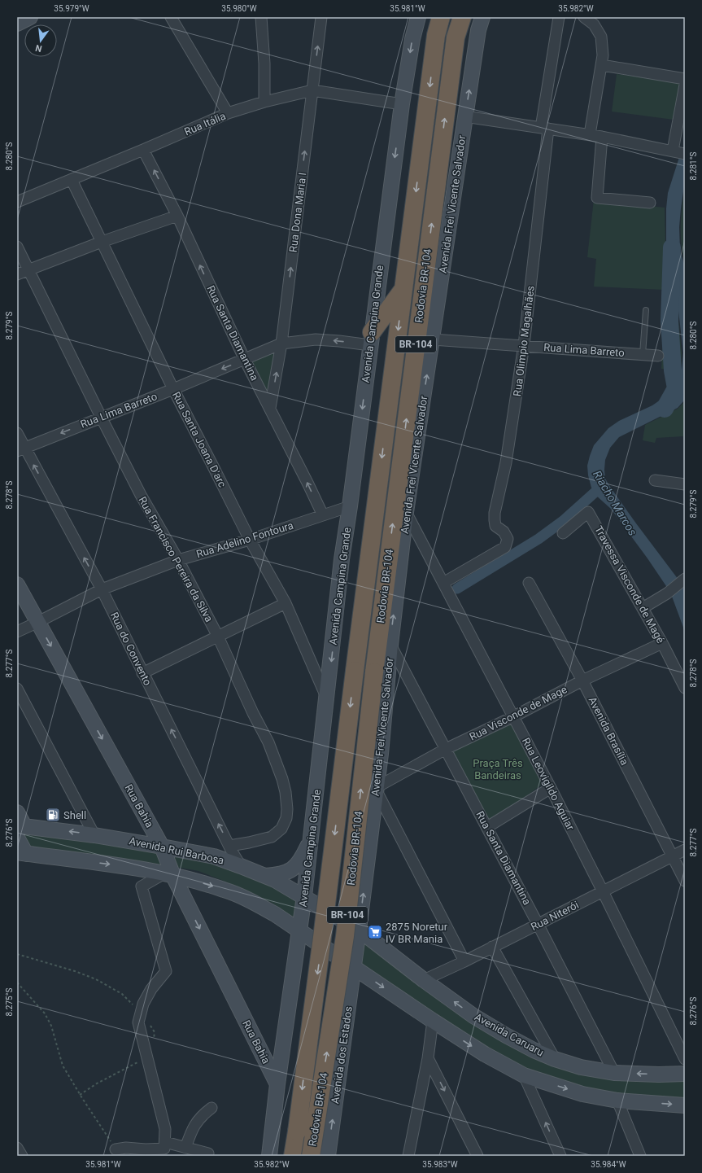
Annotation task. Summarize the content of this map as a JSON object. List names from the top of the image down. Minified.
{"streets":{"highway":["Rodovia BR-104","BR-104"],"main road":["Avenida Frei Vicente Salvador","Avenida Campina Grande","Rua Bahia","Avenida Rui Barbosa","Avenida Caruaru","Avenida dos Estados"],"street":["Rua Itália","Rua Dona Maria I","Rua Santa Diamantina","Rua Olimpio Magalhães","Rua Lima Barreto","Rua Santa Joana D'arc","Rua Adelino Fontoura","Rua Francisco Pereira da Silva","Travessa Visconde de Magé","Rua do Convento","Rua Visconde de Mage","Avenida Brasília","Rua Leovigildo Aguiar","Rua Niterói"]},"crossings":[["Rua Itália","Rua Dona Maria I"],["Rua Itália","Avenida Campina Grande"],["Rua Itália","Rua Santa Diamantina"],["Rua Itália","Rua Santa Joana D'arc"],["Avenida Frei Vicente Salvador","Rua Santa Diamantina"],["Avenida Frei Vicente Salvador","Rua Lima Barreto"],["Avenida Frei Vicente Salvador","Rua Visconde de Mage"],["Avenida Frei Vicente Salvador","Rua Leovigildo Aguiar"],["Avenida Frei Vicente Salvador","Avenida Rui Barbosa"],["Avenida Frei Vicente Salvador","Avenida Caruaru"],["Avenida Frei Vicente Salvador","Avenida dos Estados"],["Rua Dona Maria I","Rua Santa Diamantina"],["Rua Dona Maria I","Rua Lima Barreto"],["Avenida Campina Grande","Rua Lima Barreto"],["Avenida Campina Grande","Rua Santa Joana D'arc"],["Avenida Campina Grande","Rua Adelino Fontoura"],["Avenida Campina Grande","Rua Bahia"],["Avenida Campina Grande","Avenida Rui Barbosa"],["Rua Santa Diamantina","Rua Lima Barreto"],["Rua Santa Diamantina","Rua Adelino Fontoura"],["Rua Santa Diamantina","Rua Visconde de Mage"],["Rua Santa Diamantina","Rua Niterói"],["Rua Santa Diamantina","Avenida Caruaru"],["Rua Olimpio Magalhães","Rua Lima Barreto"],["Rua Olimpio Magalhães","Rua Leovigildo Aguiar"],["Rua Lima Barreto","Rua Santa Joana D'arc"],["Rua Lima Barreto","Rua Francisco Pereira da Silva"],["Rua Lima Barreto","Rua do Convento"],["Rua Santa Joana D'arc","Rua Adelino Fontoura"],["Rua Adelino Fontoura","Rua Francisco Pereira da Silva"],["Rua Adelino Fontoura","Rua do Convento"],["Rua Adelino Fontoura","Rua Bahia"],["Rua Francisco Pereira da Silva","Rua do Convento"],["Travessa Visconde de Magé","Rua Visconde de Mage"],["Rua do Convento","Avenida Rui Barbosa"],["Rua Visconde de Mage","Avenida Brasília"],["Rua Visconde de Mage","Rua Leovigildo Aguiar"],["Avenida Brasília","Rua Niterói"],["Rua Leovigildo Aguiar","Rua Niterói"],["Rua Bahia","Avenida Rui Barbosa"],["Avenida Rui Barbosa","Avenida Caruaru"],["Rua Niterói","Avenida Caruaru"]],"one_way":["Avenida Frei Vicente Salvador","Rua Dona Maria I","Avenida Campina Grande","Rua Santa Diamantina","Rua Lima Barreto","Rua do Convento","Rua Bahia","Avenida dos Estados"],"water":["Riacho Marcos"],"parks":["Praça Três Bandeiras"],"places":{"fuel station":["Shell"],"supermarket":["2875 Noretur IV BR Mania"]},"north":"bottom","coordinates":["35.979°W","35.980°W","35.981°W","35.982°W","8.280°S","8.281°S","8.279°S","8.278°S","8.277°S","8.276°S","8.275°S","35.983°W","35.984°W"]}
